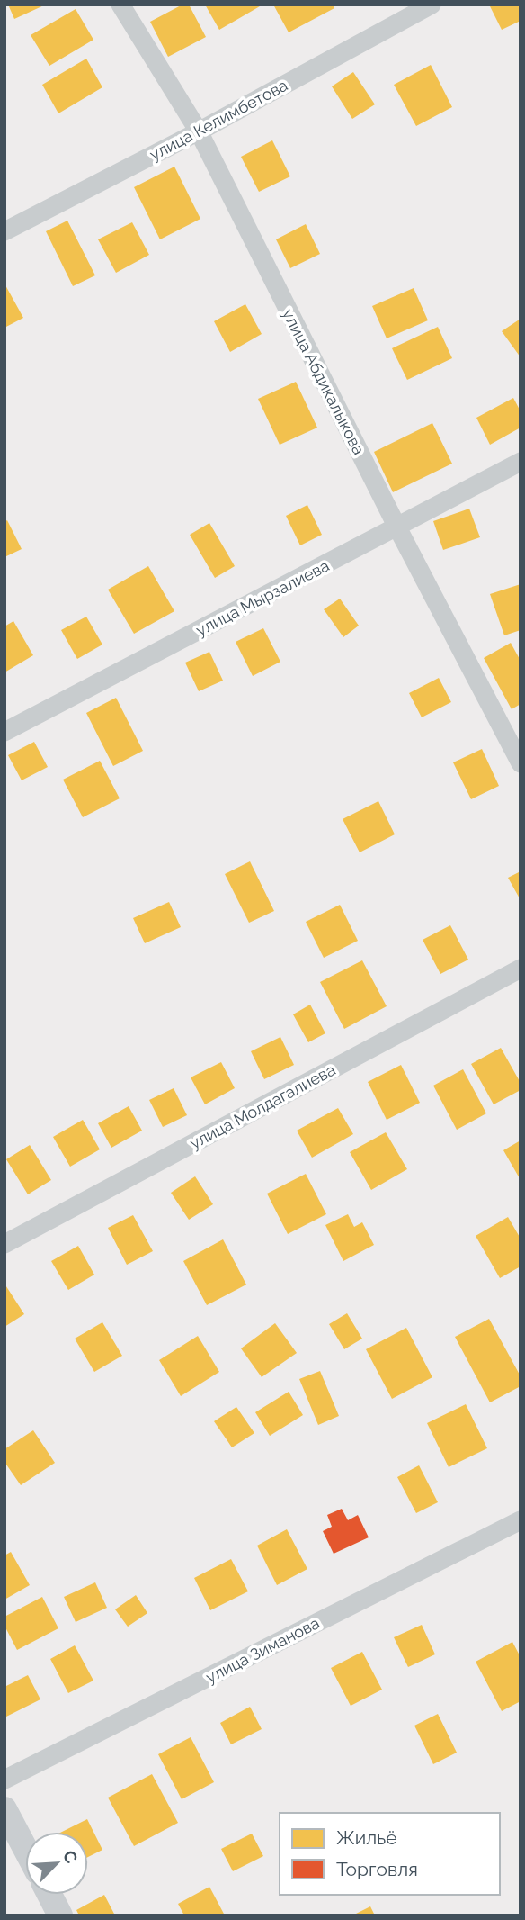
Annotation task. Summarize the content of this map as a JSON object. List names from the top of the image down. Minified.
{"streets":{"street":["улица Келимбетова","улица Абдикалыкова","улица Мырзалиева","улица Молдагалиева","улица Зиманова"]},"crossings":[["улица Келимбетова","улица Абдикалыкова"],["улица Абдикалыкова","улица Мырзалиева"]],"legend":["Жильё","Торговля"],"north":"top right"}
